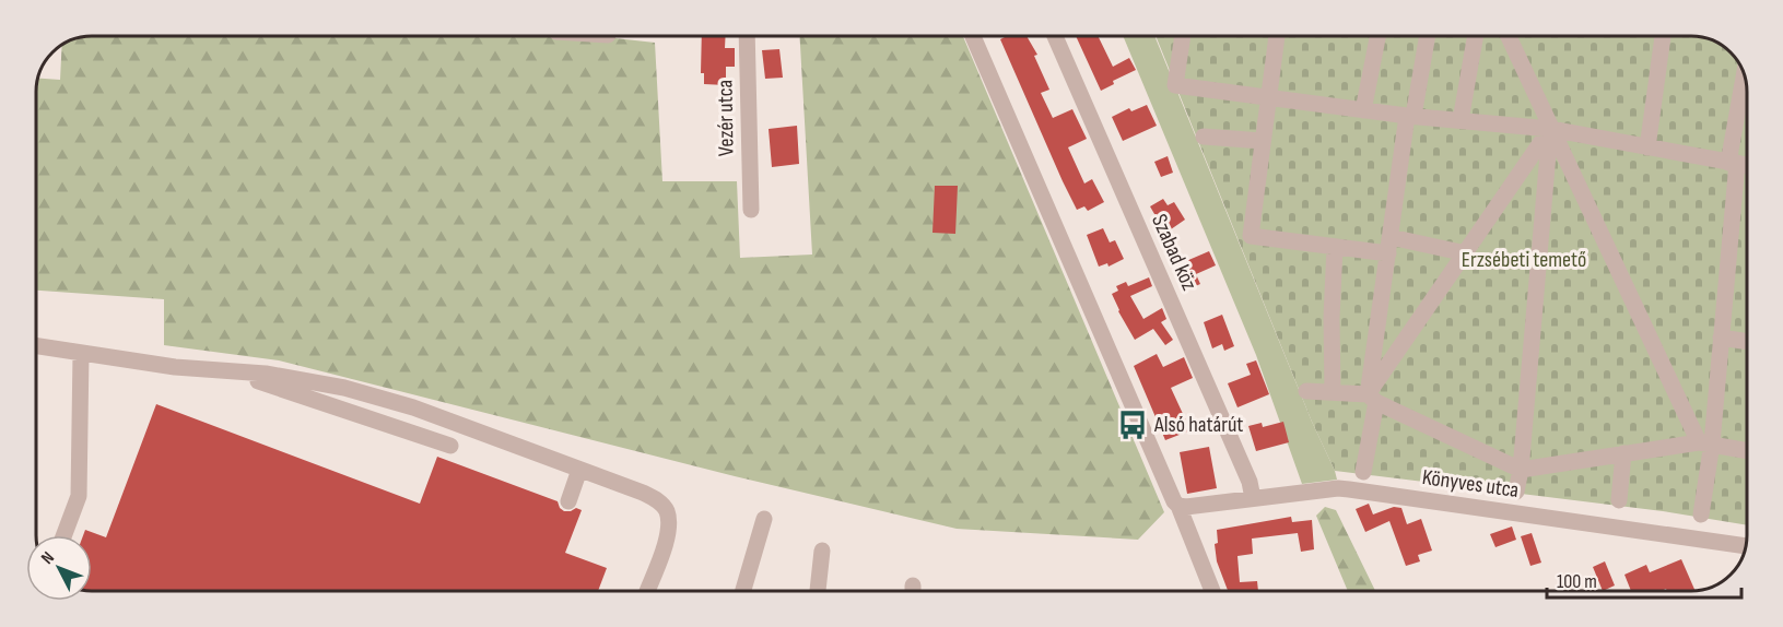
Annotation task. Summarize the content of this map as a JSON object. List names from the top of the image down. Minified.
{"streets":{"street":["Vezér utca","Szabad köz","Könyves utca"]},"crossings":[["Szabad köz","Könyves utca"]],"parks":["Erzsébeti temető"],"places":{"bus stop":["Alsó határút"]},"scale_bar":"100 m","north":"top left"}
